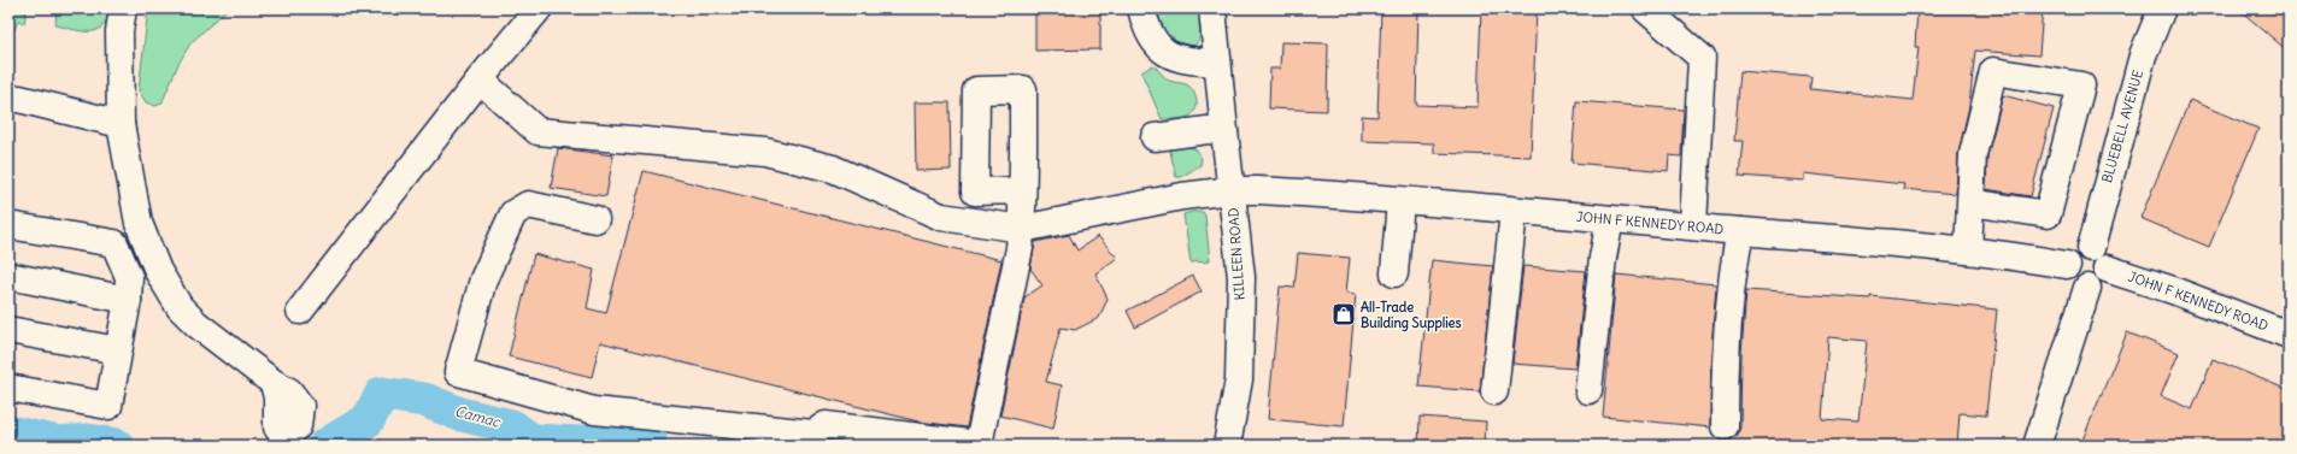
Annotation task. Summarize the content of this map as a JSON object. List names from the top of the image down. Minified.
{"streets":{"street":["BLUEBELL AVENUE","JOHN F KENNEDY ROAD","KILLEEN ROAD"]},"crossings":[["BLUEBELL AVENUE","JOHN F KENNEDY ROAD"],["JOHN F KENNEDY ROAD","KILLEEN ROAD"]],"water":["Camac"],"places":{"shop":["All-Trade Building Supplies"]}}
